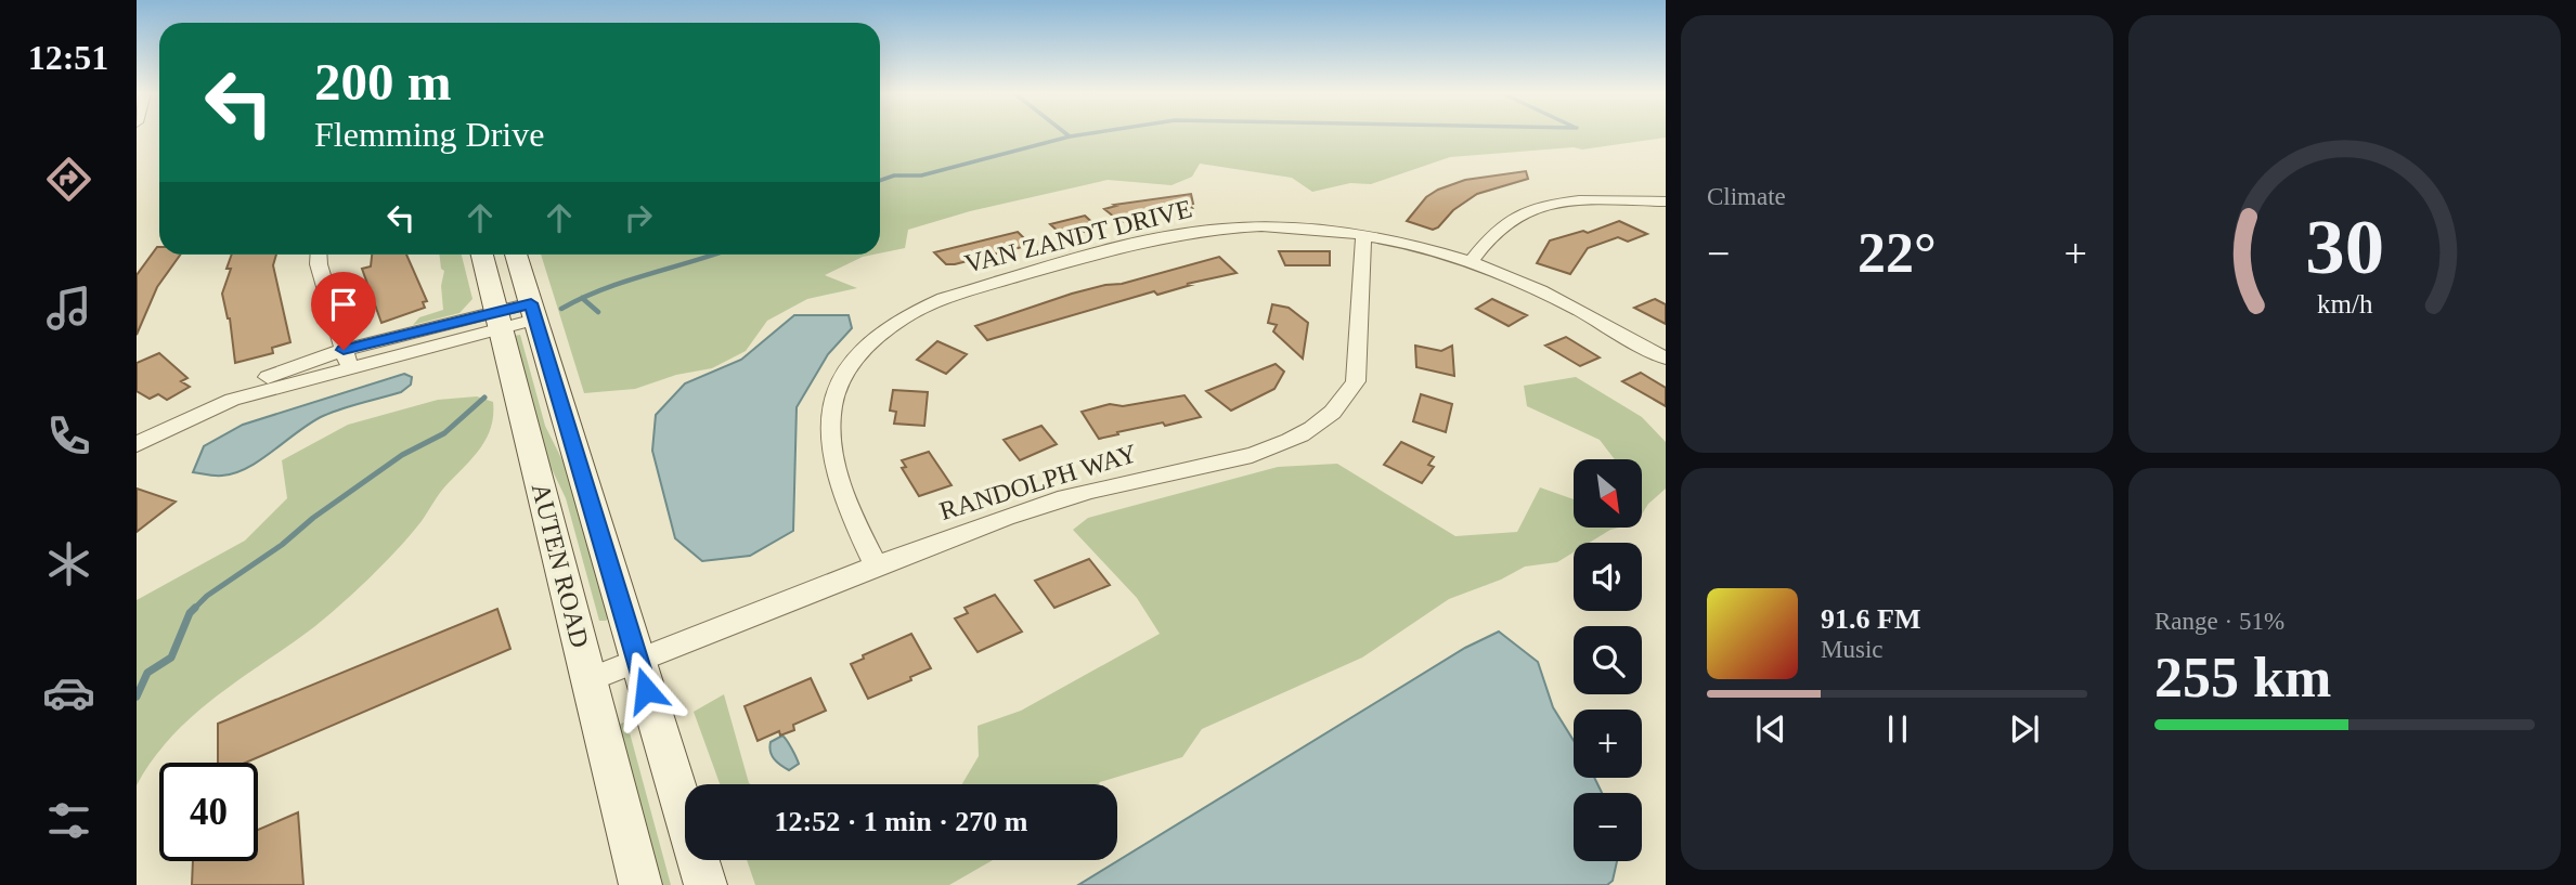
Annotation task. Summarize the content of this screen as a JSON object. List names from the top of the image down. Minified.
{"streets":{"street":["VAN ZANDT DRIVE","RANDOLPH WAY","AUTEN ROAD"]},"crossings":[["VAN ZANDT DRIVE","RANDOLPH WAY"],["RANDOLPH WAY","AUTEN ROAD"]],"north":"bottom right","page":{"tabs":"12:51","tile":["Climate",["Range · 51%","255 km"]],"turn":["200 m","Flemming Drive"],"heat":["−","22°","+"],"map_buttons":["+","−"],"song":["91.6 FM","Music"],"limit":"40","trip":"12:52 · 1 min · 270 m","gauge":["30","km/h"]}}
